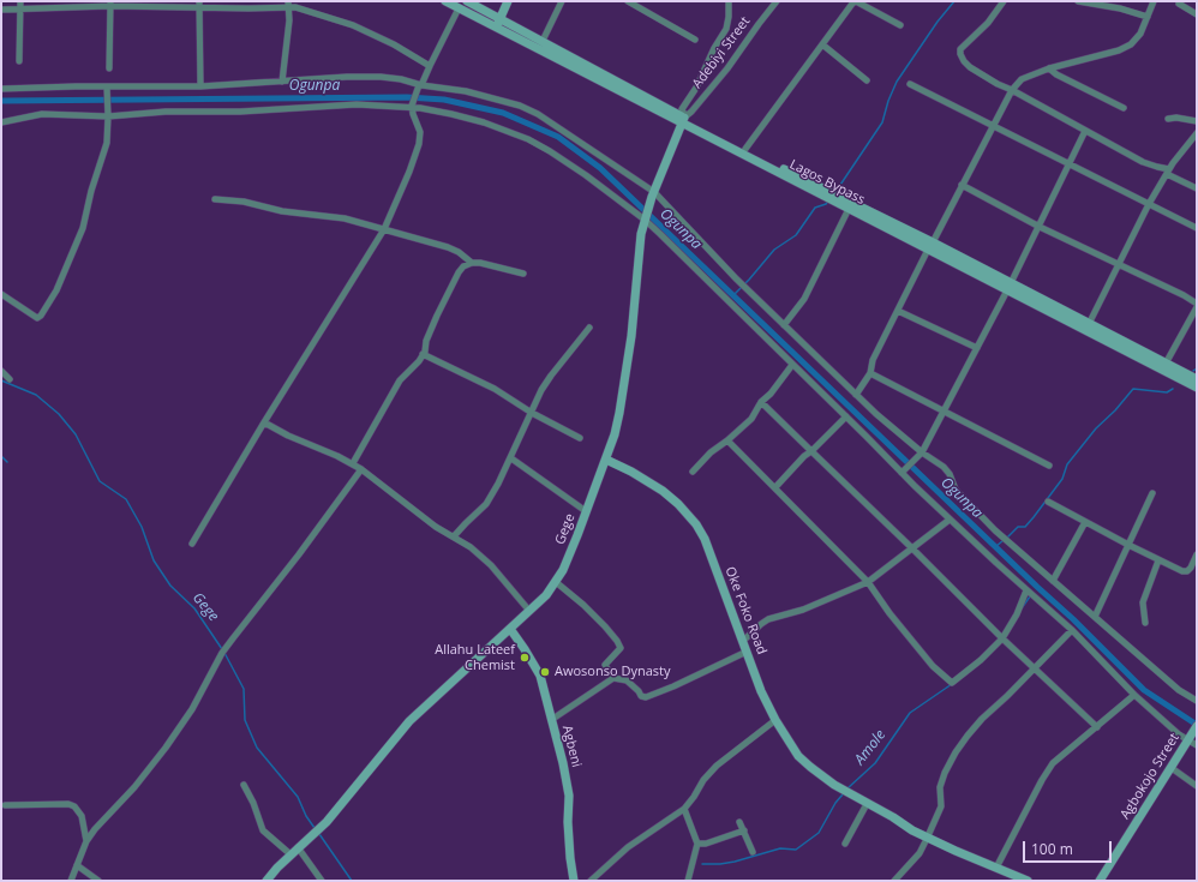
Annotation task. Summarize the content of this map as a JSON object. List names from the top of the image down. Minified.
{"streets":{"street":["Adebiyi Street","Lagos Bypass","Gege","Oke Foko Road","Agbeni","Agbokojo Street"]},"crossings":[["Adebiyi Street","Lagos Bypass"],["Adebiyi Street","Gege"],["Lagos Bypass","Gege"],["Gege","Oke Foko Road"],["Gege","Agbeni"]],"water":["Ogunpa","Gege","Amole"],"places":["Allahu Lateef Chemist","Awosonso Dynasty"],"scale_bar":"100 m"}
